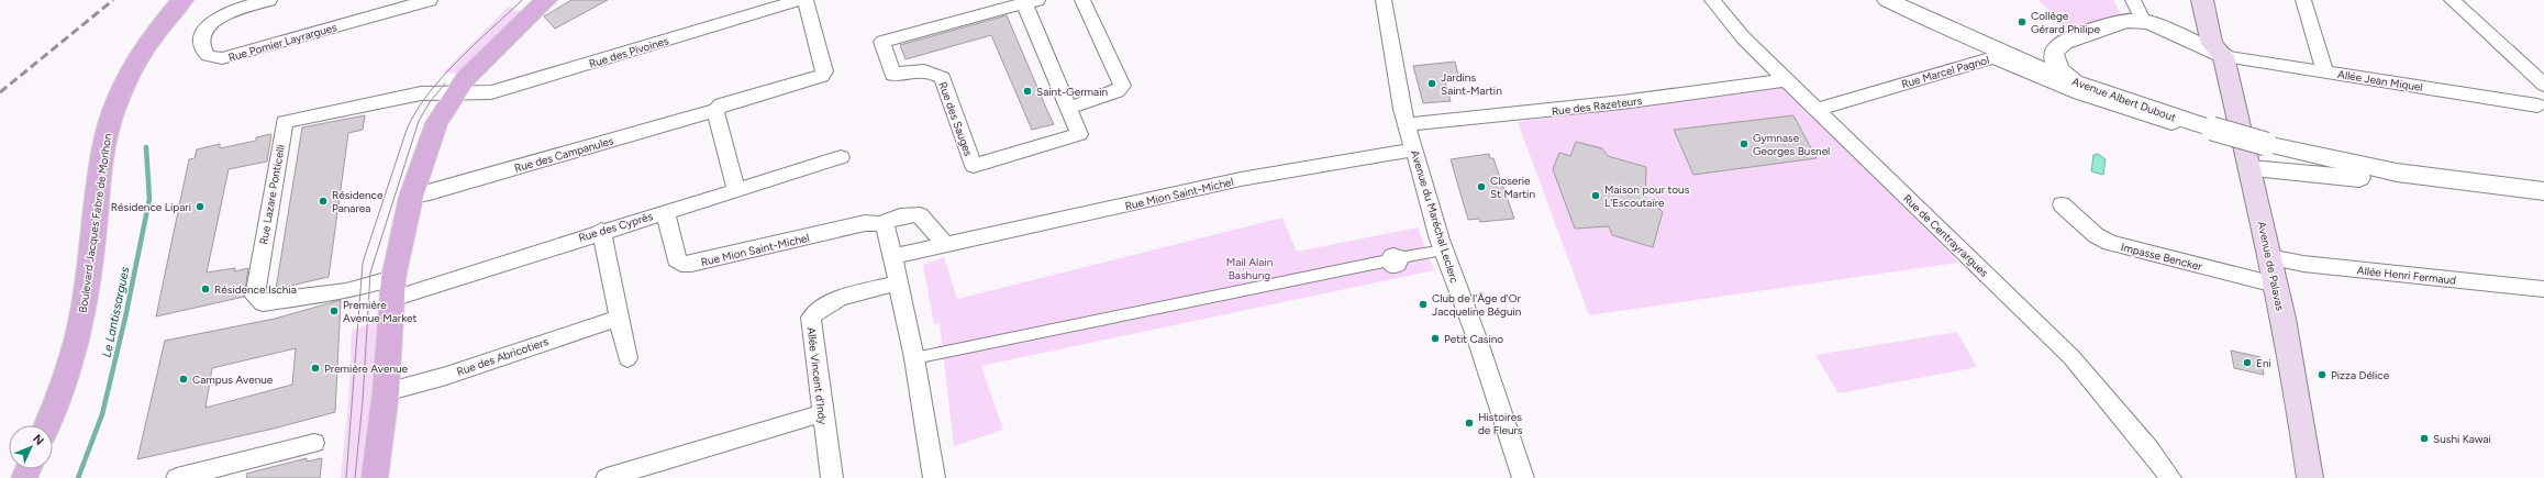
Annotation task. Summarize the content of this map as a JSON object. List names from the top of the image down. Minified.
{"streets":{"main road":["Boulevard Jacques Fabre de Morlhon","Avenue de Palavas"],"street":["Rue Pomier Layrargues","Rue des Pivoines","Rue Marcel Pagnol","Allée Jean Miquel","Avenue Albert Dubout","Rue des Razeteurs","Rue des Sauges","Rue des Campanules","Rue Mion Saint-Michel","Rue Lazare Ponticelli","Avenue du Maréchal Leclerc","Rue des Cyprès","Rue de Centrayrargues","Impasse Bencker","Allée Henri Fermaud","Rue des Abricotiers","Allée Vincent d'Indy"]},"crossings":[["Rue des Pivoines","Rue Lazare Ponticelli"],["Rue Marcel Pagnol","Avenue Albert Dubout"],["Rue Marcel Pagnol","Rue de Centrayrargues"],["Rue Marcel Pagnol","Avenue de Palavas"],["Allée Jean Miquel","Avenue de Palavas"],["Avenue Albert Dubout","Avenue de Palavas"],["Rue des Razeteurs","Avenue du Maréchal Leclerc"],["Rue des Razeteurs","Rue de Centrayrargues"],["Rue Mion Saint-Michel","Avenue du Maréchal Leclerc"],["Rue Mion Saint-Michel","Rue des Cyprès"],["Rue Lazare Ponticelli","Rue des Cyprès"],["Impasse Bencker","Avenue de Palavas"],["Avenue de Palavas","Allée Henri Fermaud"]],"water":["Le Lantissargues"],"parks":["Mail Alain Bashung"],"places":["Collège Gérard Philipe","Jardins Saint-Martin","Saint-Germain","Gymnase Georges Busnel","Closerie St Martin","Maison pour tous L'Escoutaïre","Résidence Panarea","Résidence Lipari","Résidence Ischia","Club de l'Âge d'Or Jacqueline Béguin","Première Avenue Market","Petit Casino","Eni","Première Avenue","Pizza Délice","Campus Avenue","Histoires de Fleurs","Sushi Kawai"],"north":"top right"}
